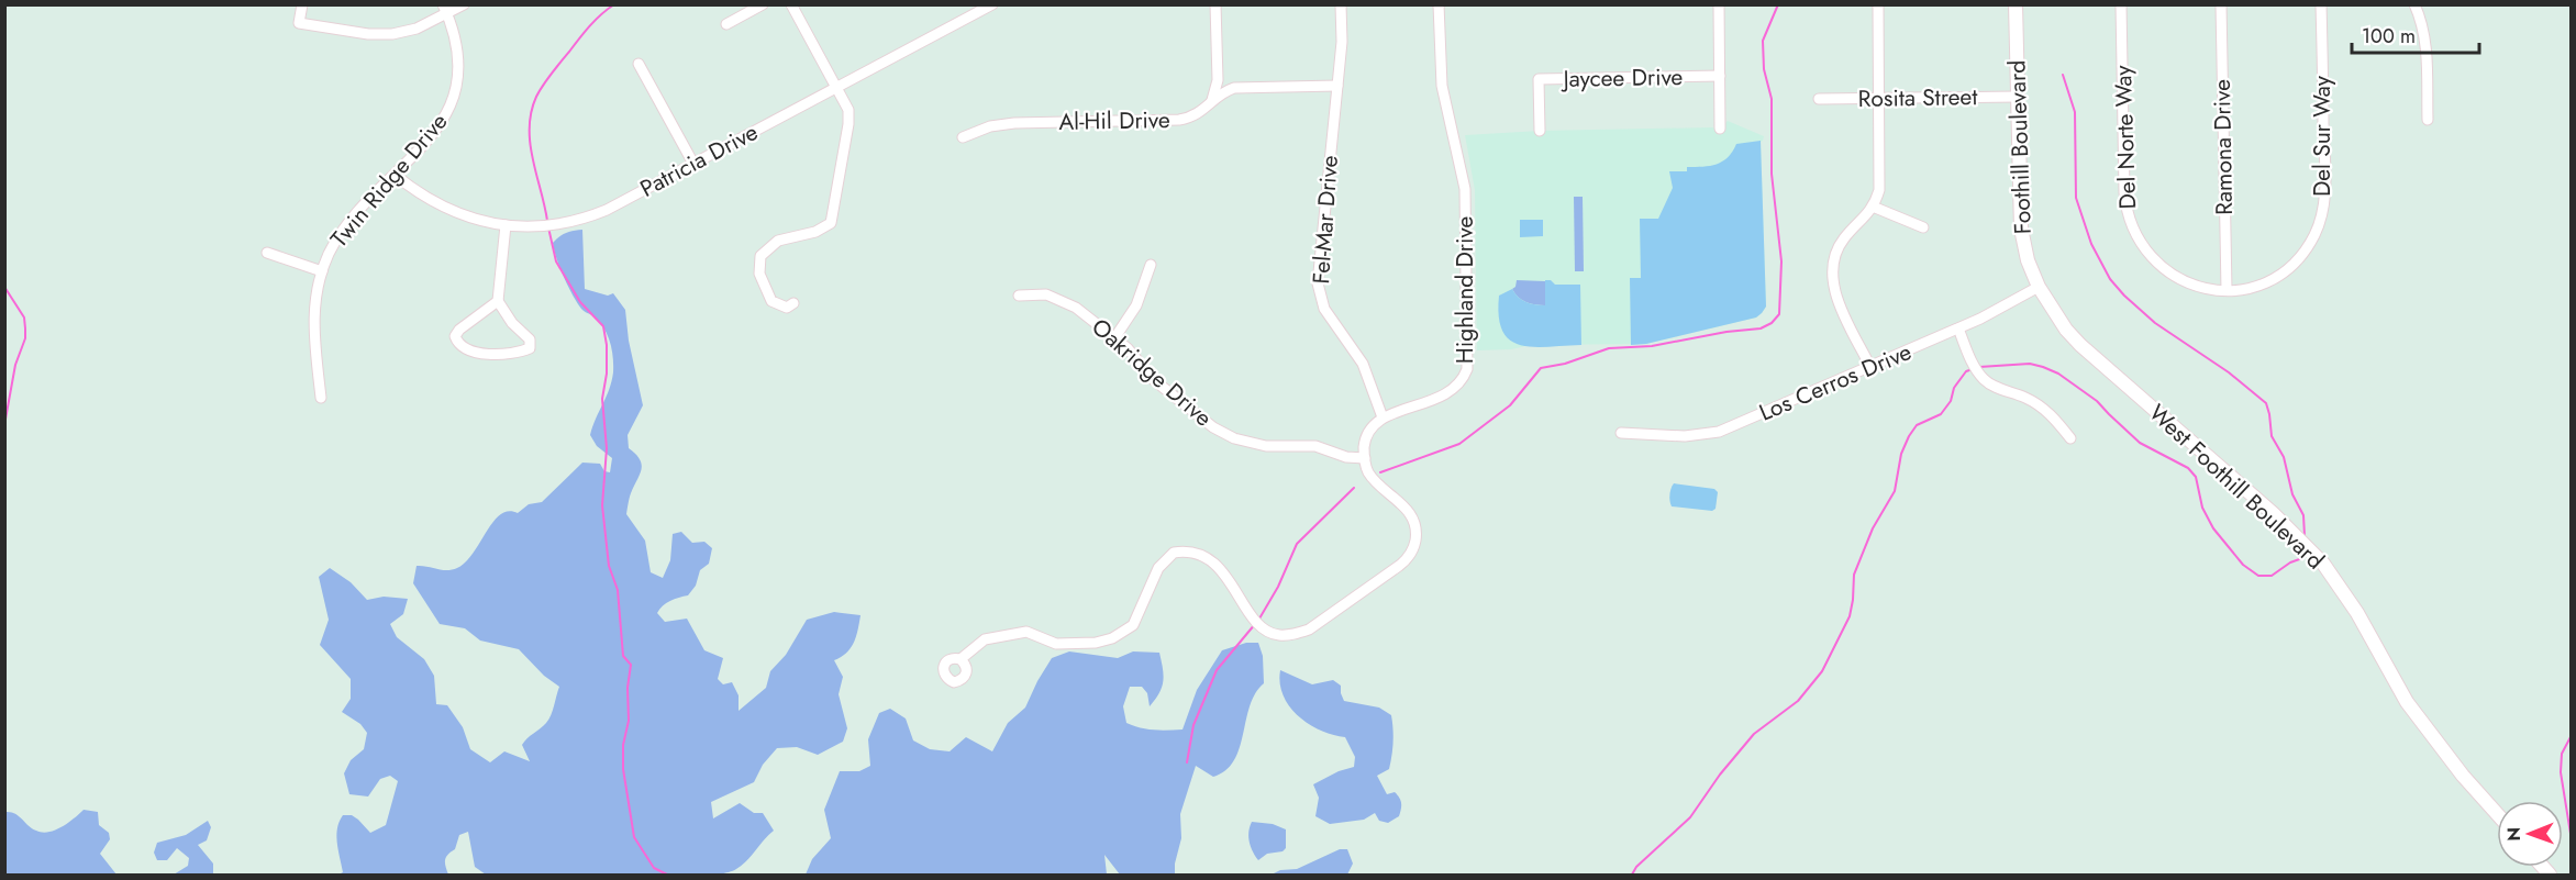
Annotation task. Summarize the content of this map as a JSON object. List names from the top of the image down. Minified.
{"streets":{"street":["Jaycee Drive","Rosita Street","Al-Hil Drive","Del Sur Way","Del Norte Way","Foothill Boulevard","Ramona Drive","Patricia Drive","Twin Ridge Drive","Fel-Mar Drive","Highland Drive","Oakridge Drive","Los Cerros Drive","West Foothill Boulevard"]},"crossings":[["Rosita Street","Foothill Boulevard"],["Al-Hil Drive","Fel-Mar Drive"],["Del Sur Way","Del Norte Way"],["Del Sur Way","Ramona Drive"],["Del Norte Way","Ramona Drive"],["Foothill Boulevard","Los Cerros Drive"],["Foothill Boulevard","West Foothill Boulevard"],["Patricia Drive","Twin Ridge Drive"],["Fel-Mar Drive","Highland Drive"],["Los Cerros Drive","West Foothill Boulevard"]],"scale_bar":"100 m","north":"left"}
